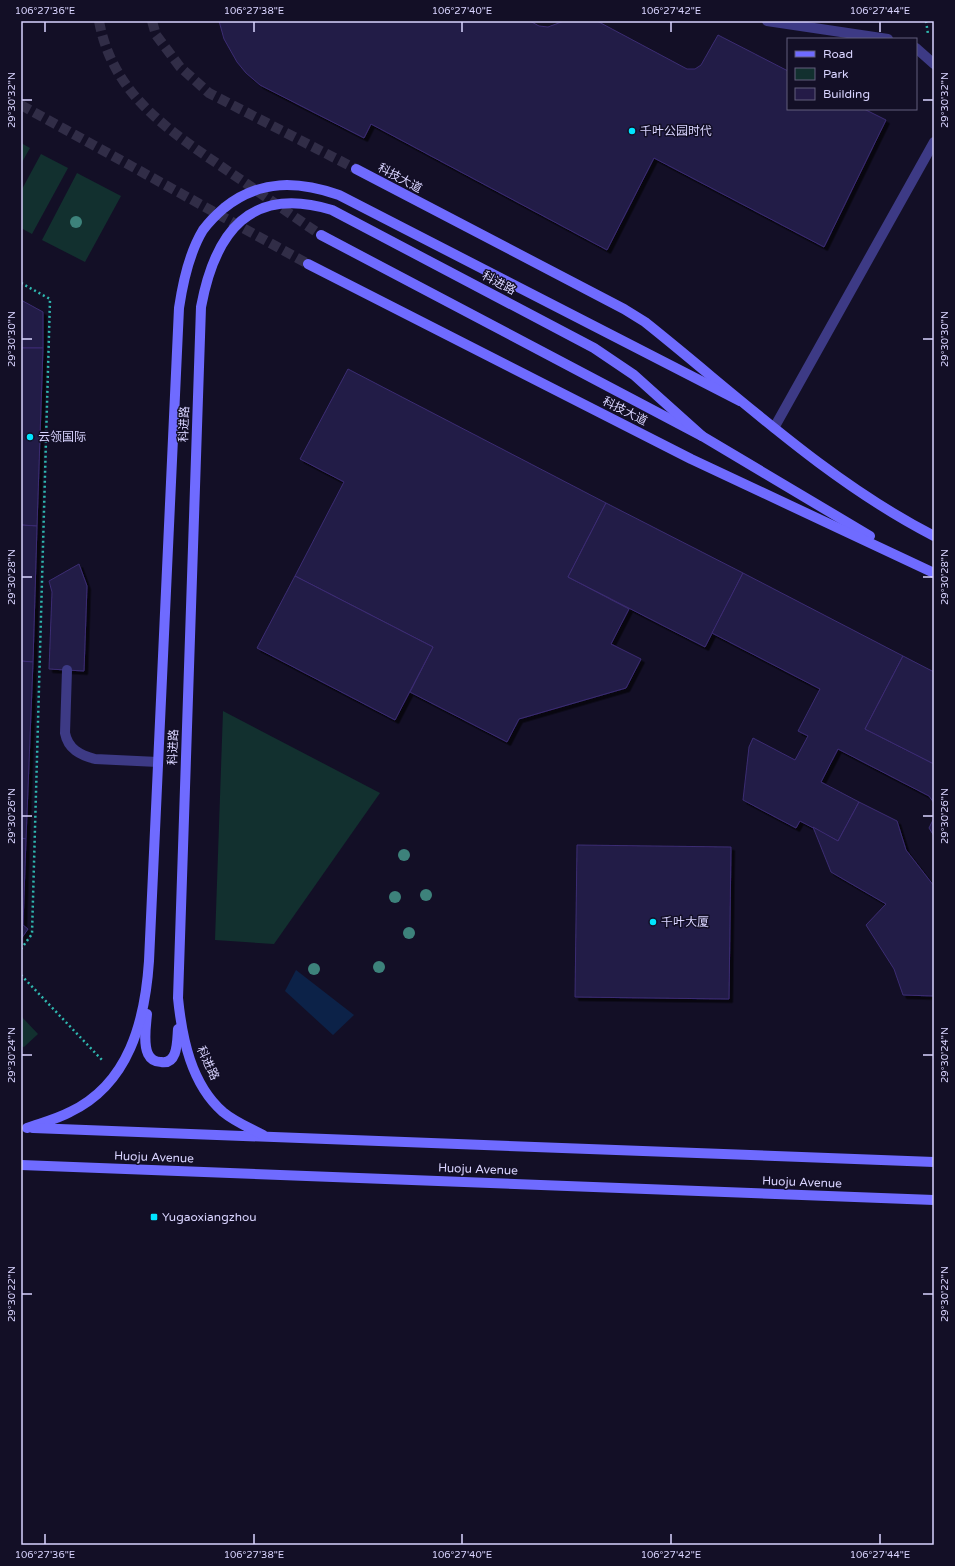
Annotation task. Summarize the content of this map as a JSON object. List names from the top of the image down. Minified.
{"streets":{"main road":["科技大道","科进路","Huoju Avenue"]},"crossings":[["科进路","Huoju Avenue"]],"places":{"other":["千叶公园时代","云领国际","千叶大厦"],"transit":["Yugaoxiangzhou"]},"legend":["Road","Park","Building"],"coordinates":["106°27'36\"E","106°27'38\"E","106°27'40\"E","106°27'42\"E","106°27'44\"E","29°30'32\"N","29°30'30\"N","29°30'28\"N","29°30'26\"N","29°30'24\"N","29°30'22\"N"]}
